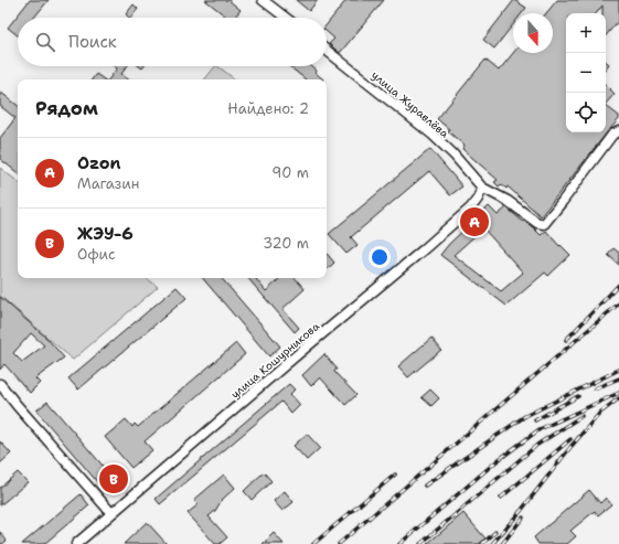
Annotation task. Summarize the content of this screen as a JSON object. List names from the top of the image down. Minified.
{"streets":{"street":["улица Журавлёва","улица Кошурникова"]},"crossings":[["улица Журавлёва","улица Кошурникова"]],"north":"bottom","page":{"map_buttons":["+","−"],"search":"Поиск","heading":["Рядом","Найдено: 2"],"list":[{"mark":"A","name":"Ozon","note":"Магазин","value":"90 m"},{"mark":"B","name":"ЖЭУ-6","note":"Офис","value":"320 m"}],"pins":["A","B"]}}
